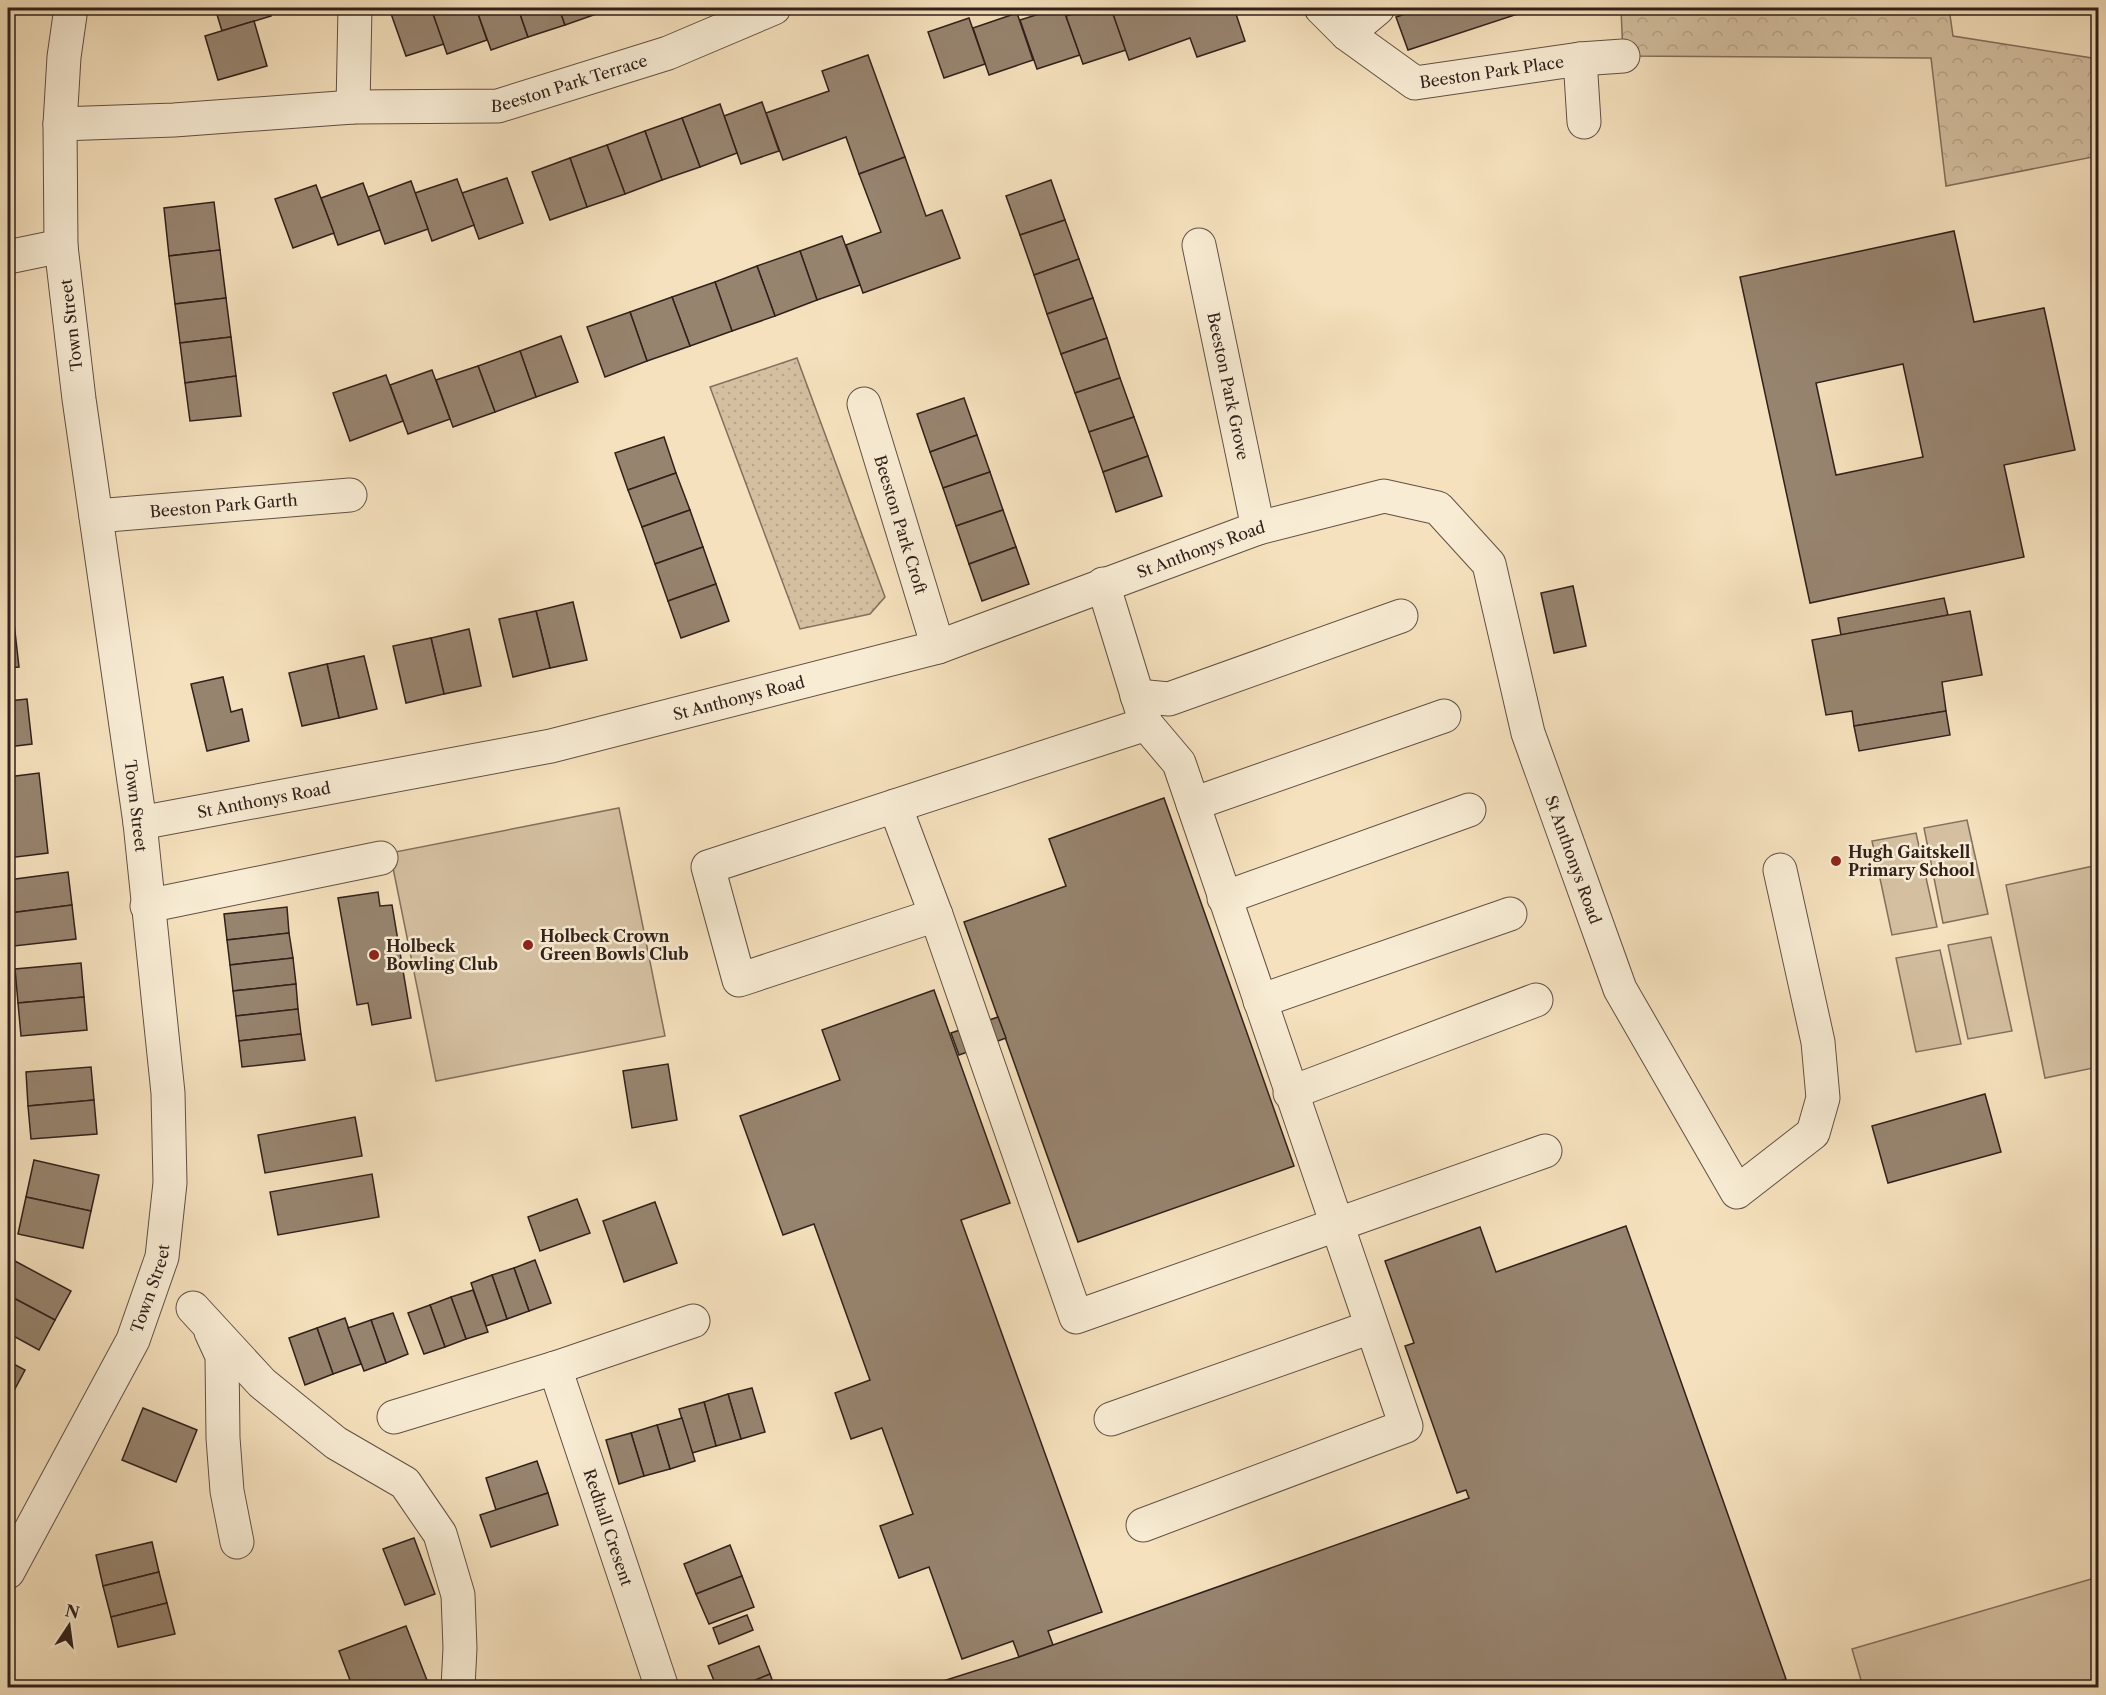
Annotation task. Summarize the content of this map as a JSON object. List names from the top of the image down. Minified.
{"streets":{"street":["Beeston Park Place","Beeston Park Terrace","Town Street","Beeston Park Grove","Beeston Park Garth","Beeston Park Croft","St Anthonys Road","Redhall Cresent"]},"crossings":[["Beeston Park Terrace","Town Street"],["Town Street","Beeston Park Garth"],["Town Street","St Anthonys Road"],["Beeston Park Grove","St Anthonys Road"],["Beeston Park Croft","St Anthonys Road"]],"places":["Hugh Gaitskell Primary School","Holbeck Crown Green Bowls Club","Holbeck Bowling Club"],"north":"top"}
